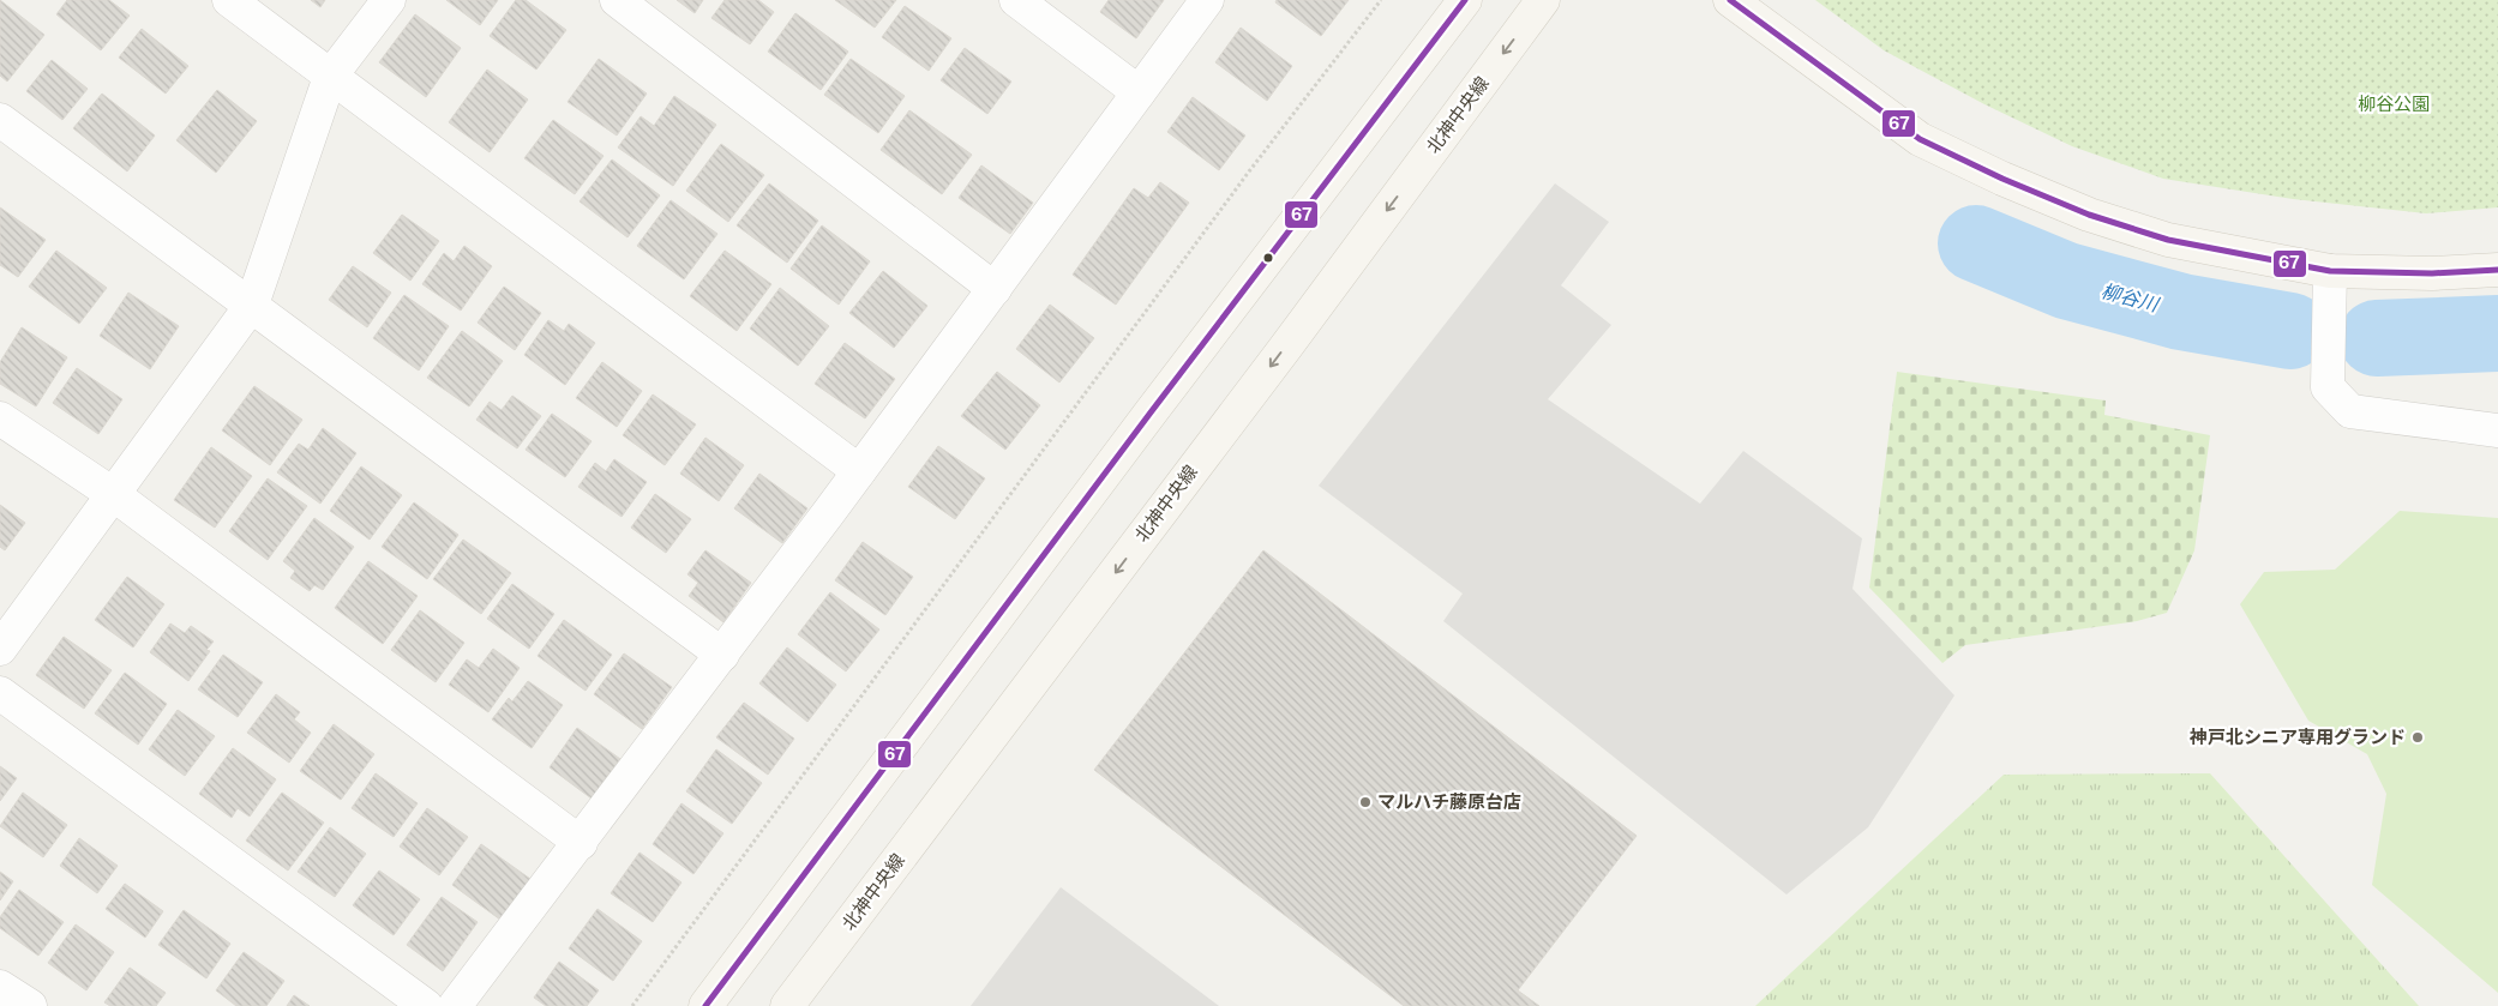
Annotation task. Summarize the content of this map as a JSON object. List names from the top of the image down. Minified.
{"streets":{"street":["北神中央線"]},"water":["柳谷川"],"parks":["柳谷公園"],"places":["神戸北シニア専用グランド","マルハチ藤原台店"],"lines":["transit line 67"]}
